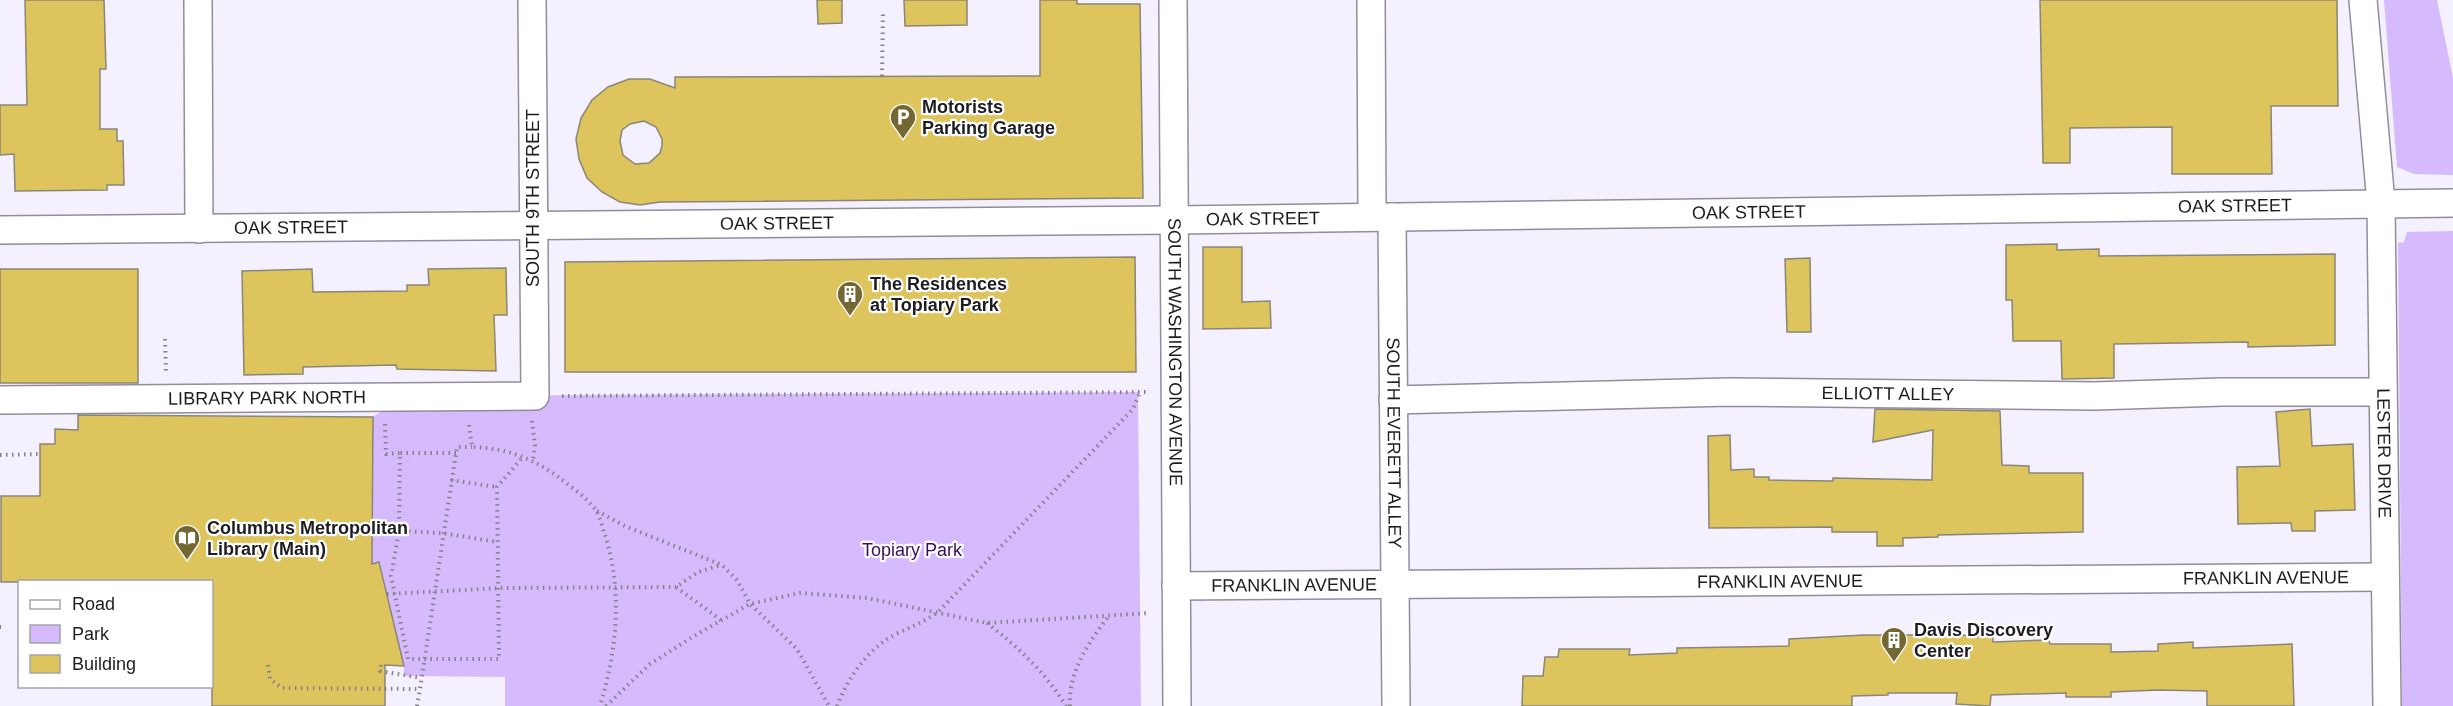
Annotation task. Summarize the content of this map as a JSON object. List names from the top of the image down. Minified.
{"streets":{"street":["SOUTH 9TH STREET","OAK STREET","SOUTH WASHINGTON AVENUE","ELLIOTT ALLEY","LIBRARY PARK NORTH","SOUTH EVERETT ALLEY","LESTER DRIVE","FRANKLIN AVENUE"]},"crossings":[["SOUTH 9TH STREET","OAK STREET"],["SOUTH 9TH STREET","LIBRARY PARK NORTH"],["OAK STREET","SOUTH WASHINGTON AVENUE"],["OAK STREET","SOUTH EVERETT ALLEY"],["OAK STREET","LESTER DRIVE"],["SOUTH WASHINGTON AVENUE","FRANKLIN AVENUE"],["ELLIOTT ALLEY","SOUTH EVERETT ALLEY"],["ELLIOTT ALLEY","LESTER DRIVE"],["SOUTH EVERETT ALLEY","FRANKLIN AVENUE"],["LESTER DRIVE","FRANKLIN AVENUE"]],"parks":["Topiary Park"],"places":{"parking":["Motorists Parking Garage"],"building":["The Residences at Topiary Park","Davis Discovery Center"],"library":["Columbus Metropolitan Library (Main)"]},"legend":["Road","Park","Building"]}
